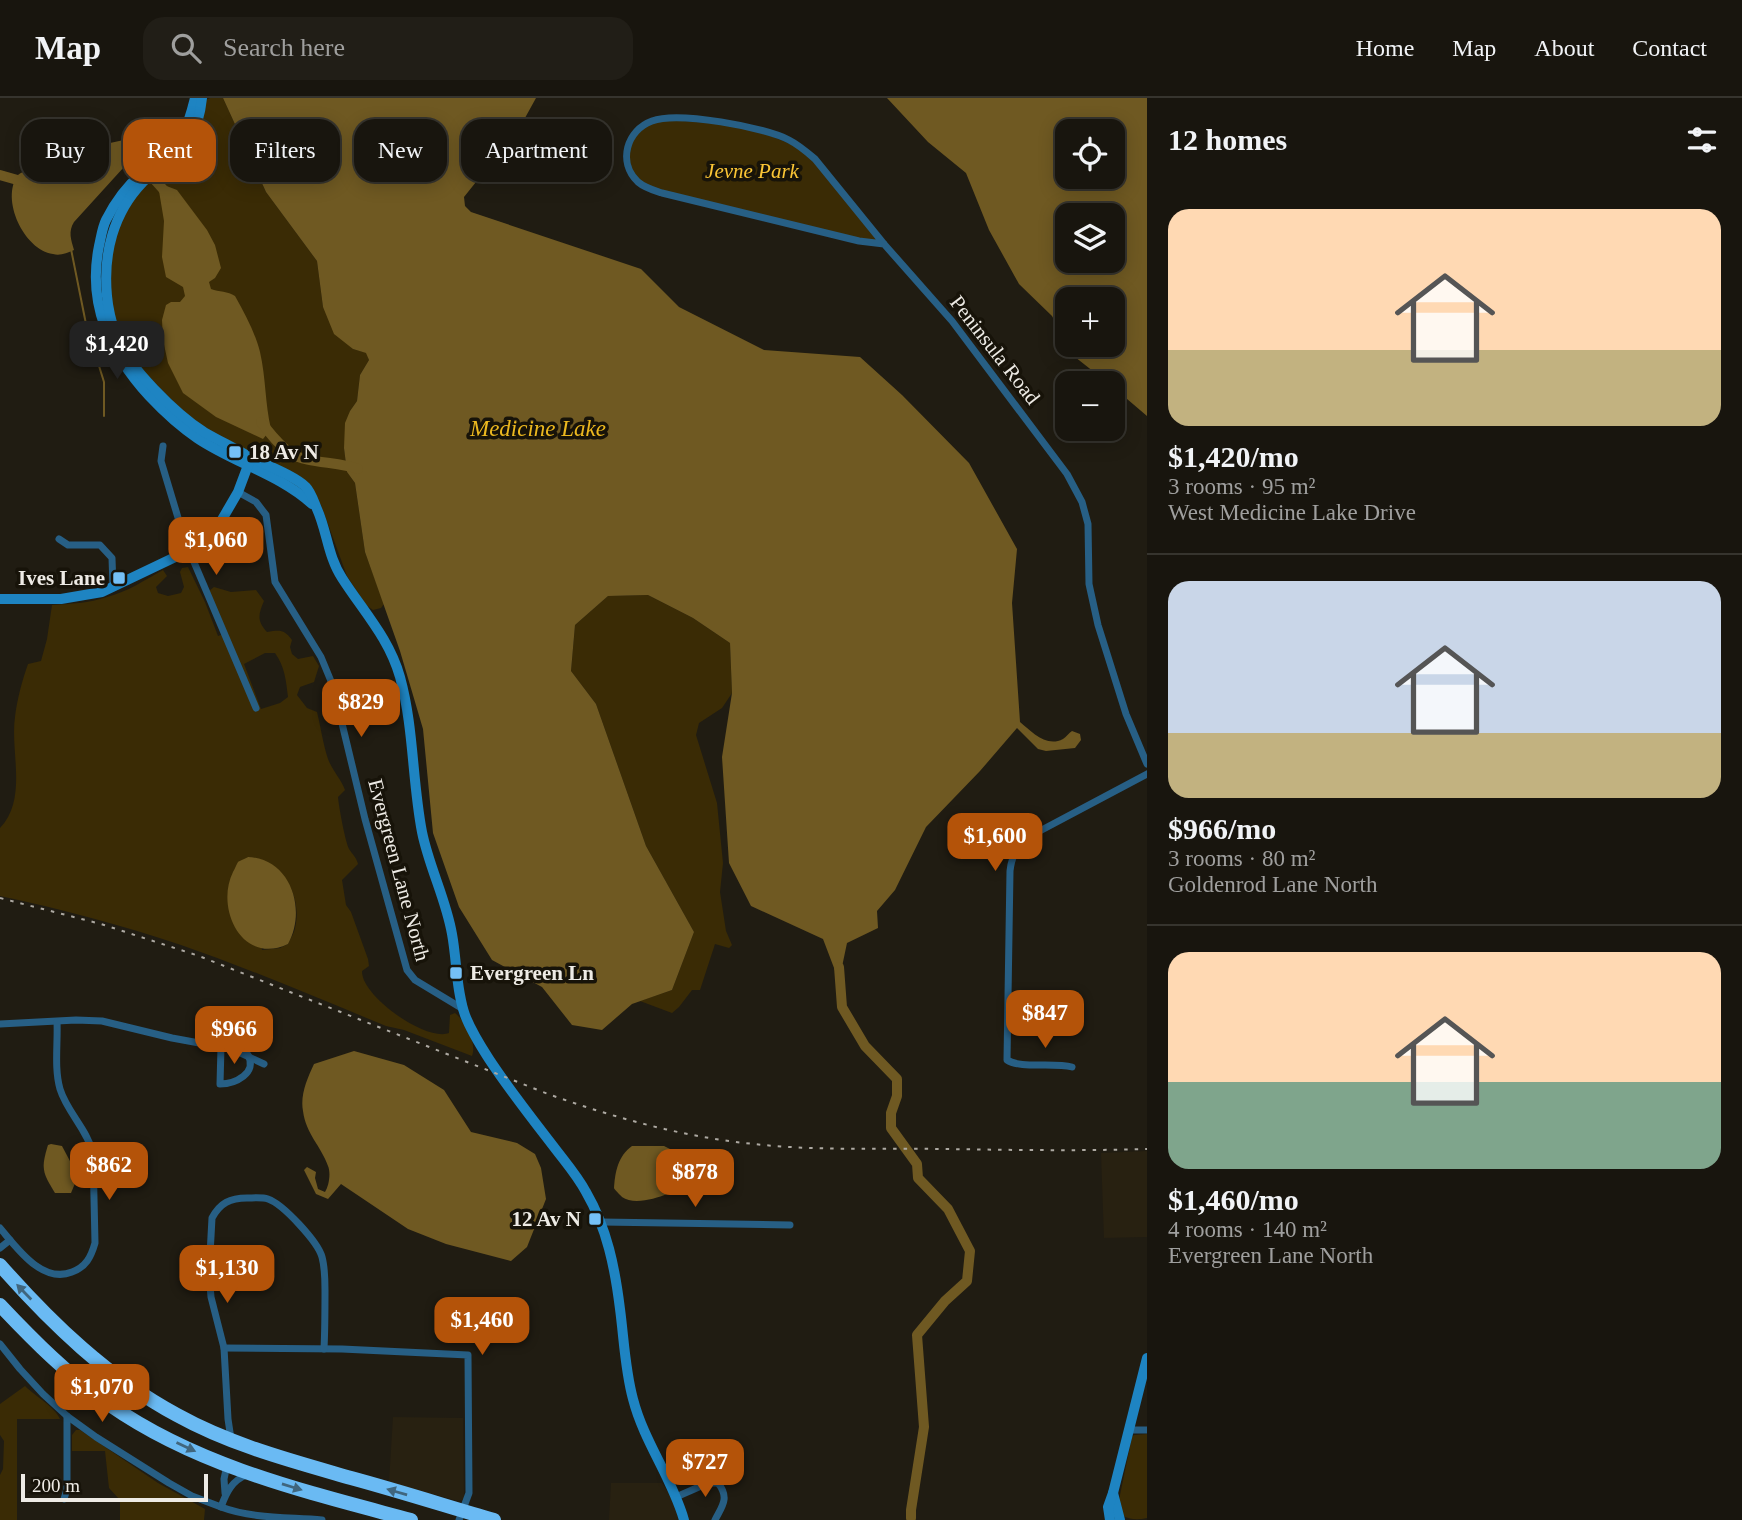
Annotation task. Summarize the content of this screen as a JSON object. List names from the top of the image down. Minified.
{"streets":{"street":["Peninsula Road","Evergreen Lane North"]},"water":["Medicine Lake"],"parks":["Jevne Park"],"places":{"transit":["18 Av N","Ives Lane","Evergreen Ln","12 Av N"]},"scale_bar":"200 m","page":{"header":"Map","search":"Search here","nav":["Home","Map","About","Contact"],"heading":"12 homes","map_buttons":["+","−"],"chip":["Buy","Rent","Filters","New","Apartment"],"list":[{"name":"$1,420/mo","note":"3 rooms · 95 m² · West Medicine Lake Drive"},{"name":"$966/mo","note":"3 rooms · 80 m² · Goldenrod Lane North"},{"name":"$1,460/mo","note":"4 rooms · 140 m² · Evergreen Lane North"}],"price":["$1,420","$1,060","$829","$1,600","$847","$966","$862","$878","$1,130","$1,460","$1,070","$727"],"scale":"200 m"}}
